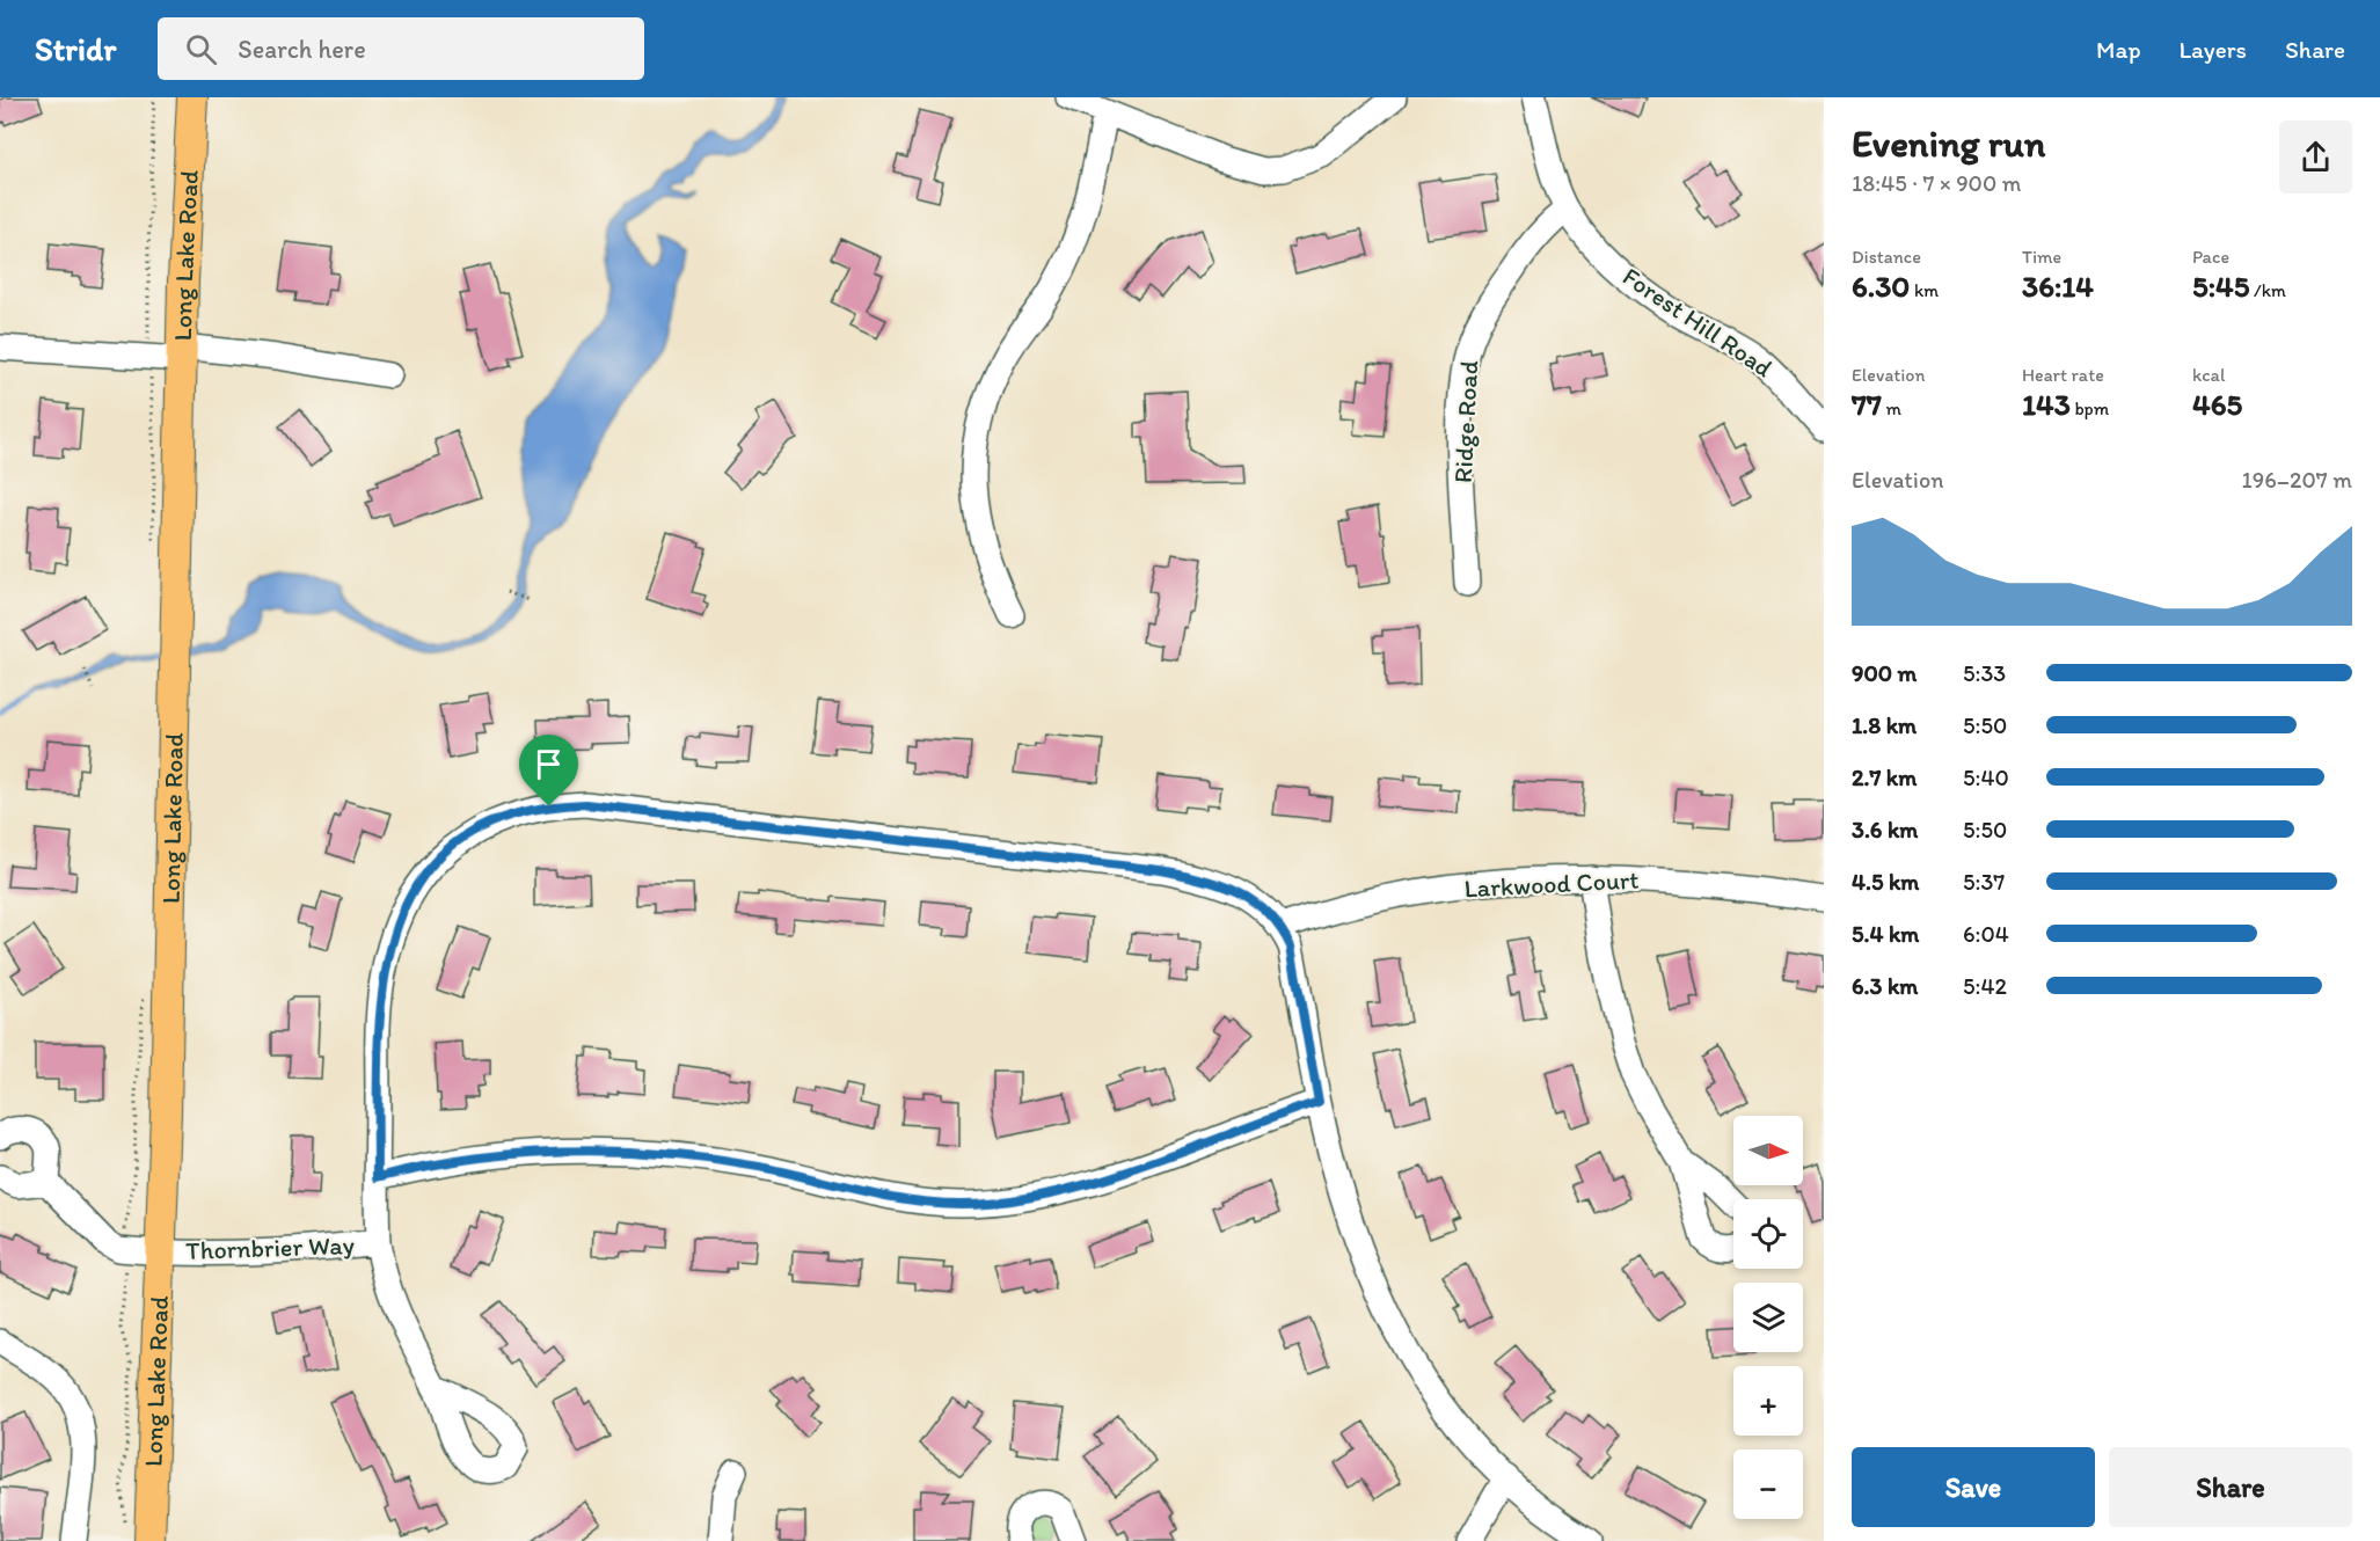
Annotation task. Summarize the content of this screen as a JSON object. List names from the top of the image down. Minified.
{"streets":{"main road":["Long Lake Road"],"street":["Forest Hill Road","Ridge Road","Larkwood Court","Thornbrier Way"]},"crossings":[["Long Lake Road","Thornbrier Way"],["Forest Hill Road","Ridge Road"]],"north":"right","page":{"header":"Stridr","search":"Search here","nav":["Map","Layers","Share"],"heading":["Evening run","18:45 · 7 × 900 m"],"stats":[["Distance","6.30 km"],["Time","36:14"],["Pace","5:45 /km"],["Elevation","77 m"],["Heart rate","143 bpm"],["kcal","465"]],"chart":["Elevation","196–207 m"],"list":[{"name":"900 m","note":"5:33"},{"name":"1.8 km","note":"5:50"},{"name":"2.7 km","note":"5:40"},{"name":"3.6 km","note":"5:50"},{"name":"4.5 km","note":"5:37"},{"name":"5.4 km","note":"6:04"},{"name":"6.3 km","note":"5:42"}],"map_buttons":["+","−"],"buttons":["Save","Share"]}}
